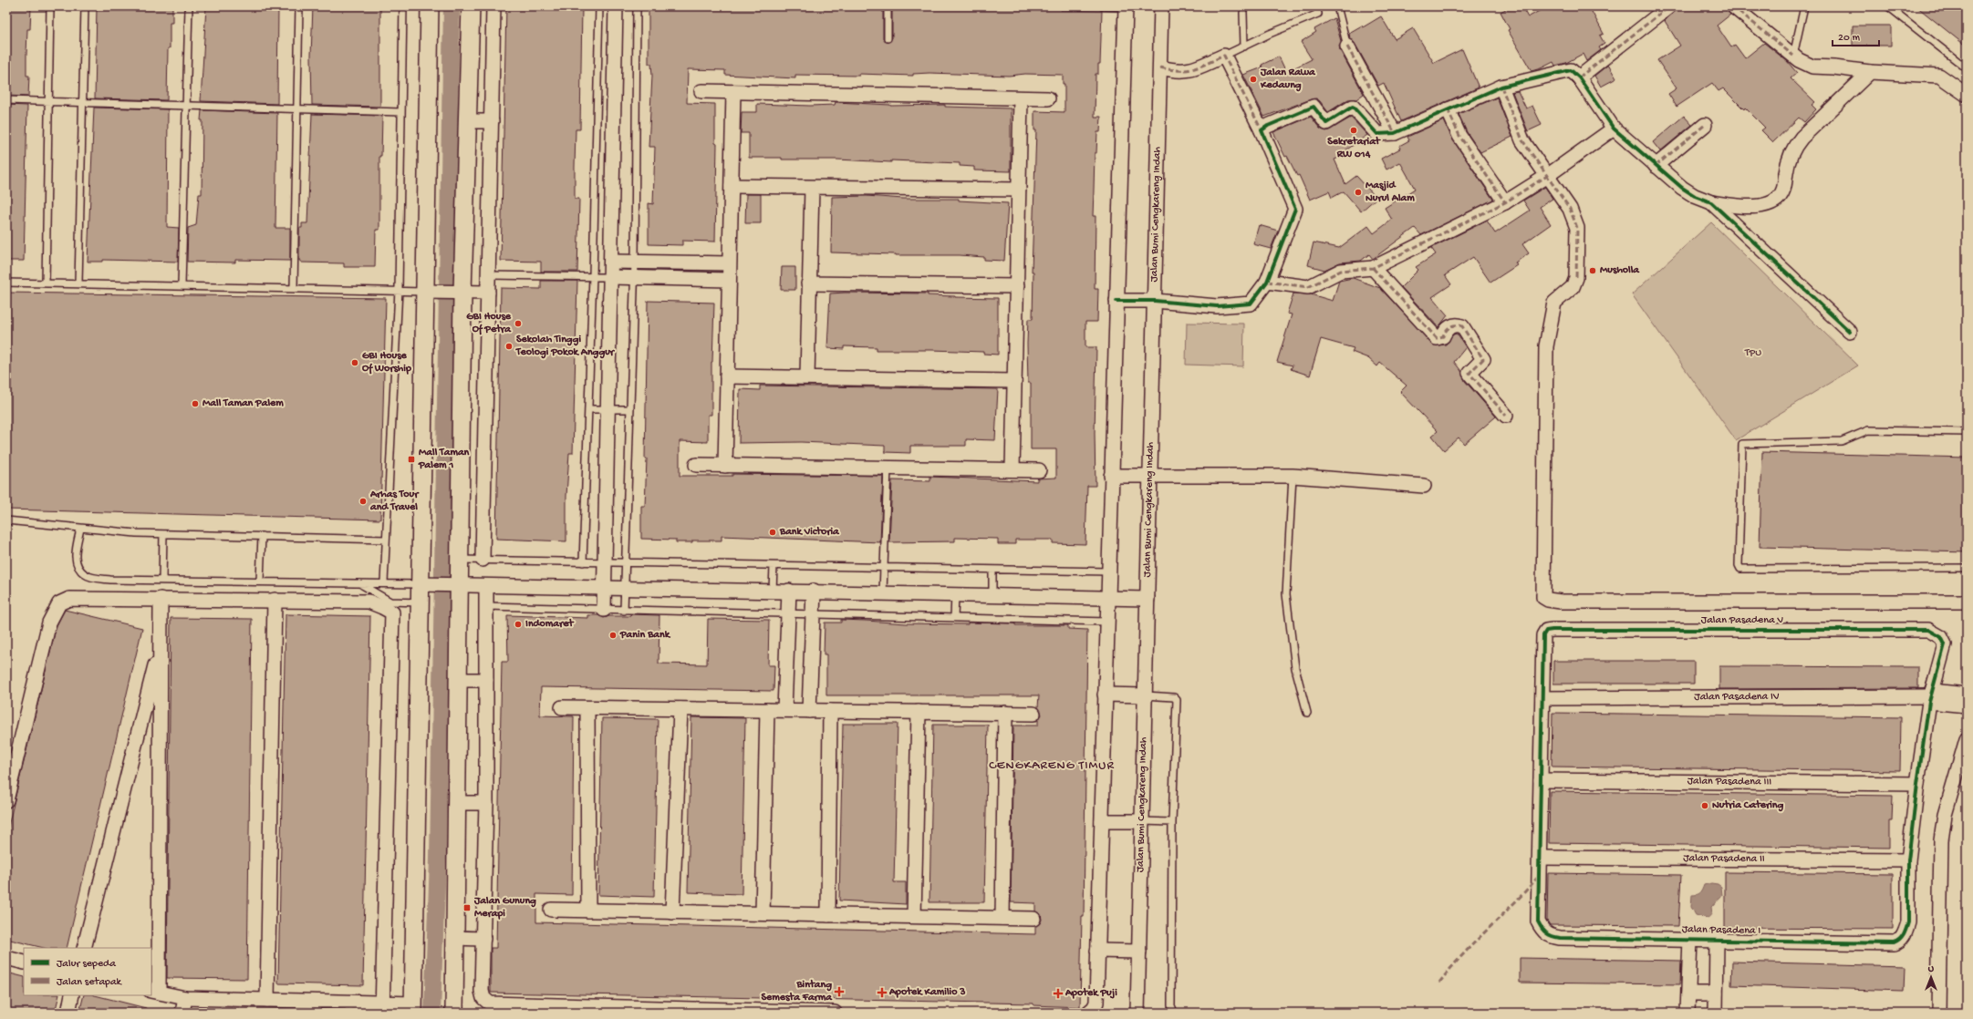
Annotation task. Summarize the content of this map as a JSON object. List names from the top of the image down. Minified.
{"streets":{"street":["Jalan Bumi Cengkareng Indah","Jalan Pasadena V","Jalan Pasadena IV","Jalan Pasadena III","Jalan Pasadena II","Jalan Pasadena I"]},"crossings":[["Jalan Pasadena V","Jalan Pasadena IV"],["Jalan Pasadena II","Jalan Pasadena I"]],"districts":["CENGKARENG TIMUR"],"parks":["TPU"],"places":{"other":["Jalan Rawa Kedaung","Sekretariat RW 014","Masjid Nurul Alam","Musholla","GBI House Of Petra","Sekolah Tinggi Teologi Pokok Anggur","GBI House Of Worship","Mall Taman Palem","Arhas Tour and Travel","Bank Victoria","Indomaret","Panin Bank","Nutria Catering"],"transit":["Mall Taman Palem 1","Jalan Gunung Merapi"],"health":["Bintang Semesta Farma","Apotek Kamilio 3","Apotek Puji"]},"legend":["Jalur sepeda","Jalan setapak"],"scale_bar":"20 m","north":"top"}
